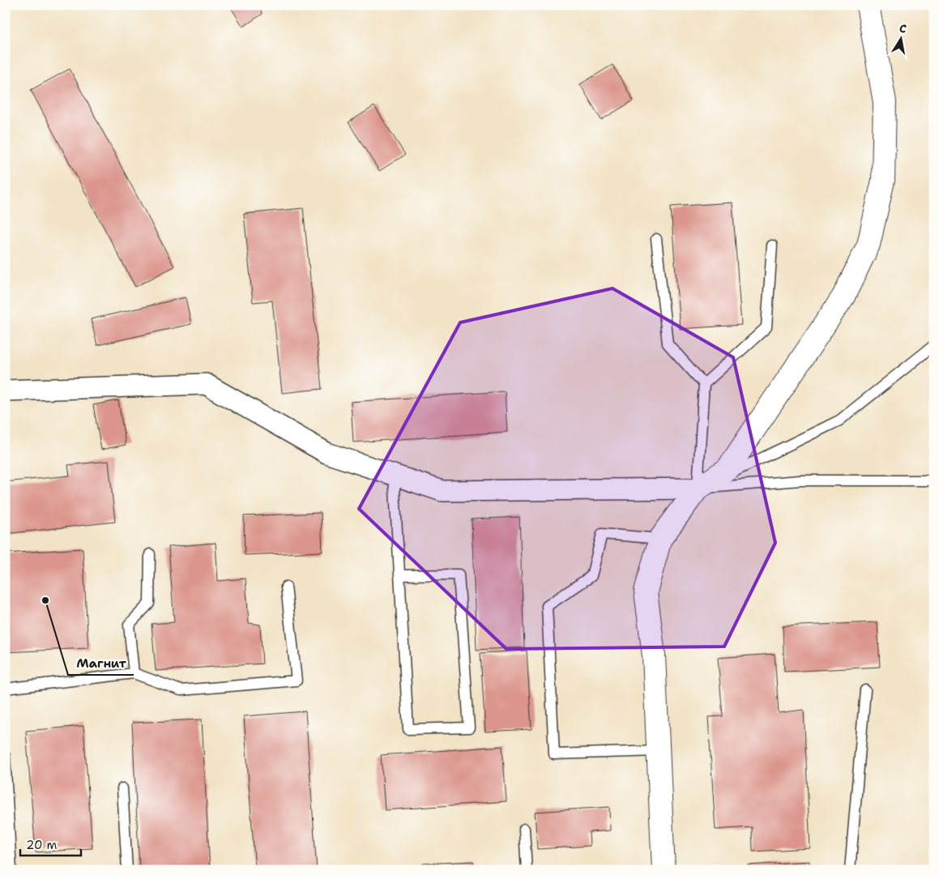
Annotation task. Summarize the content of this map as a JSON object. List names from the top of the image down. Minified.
{"places":["Магнит"],"scale_bar":"20 m","north":"top"}
